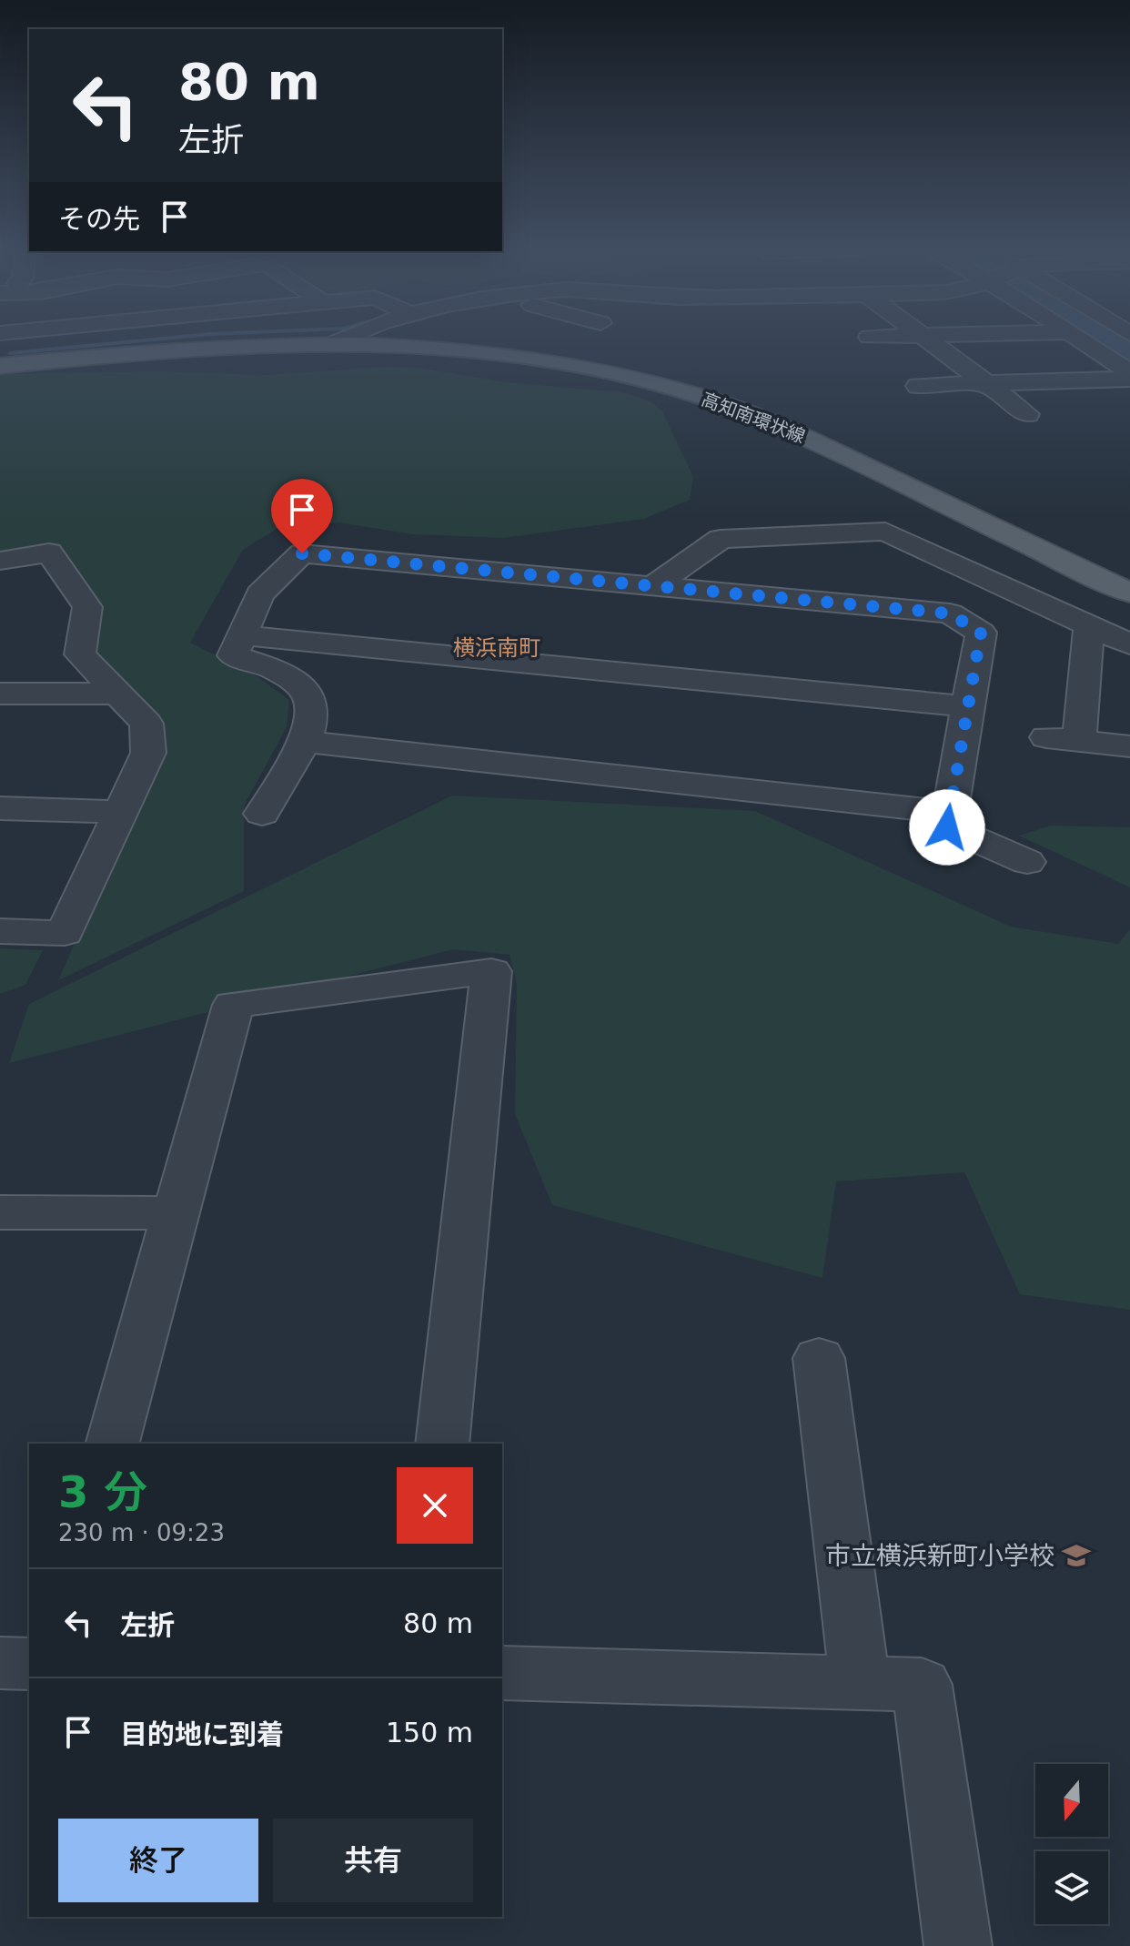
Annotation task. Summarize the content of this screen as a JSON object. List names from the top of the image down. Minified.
{"streets":{"main road":["高知南環状線"]},"districts":["横浜南町"],"places":{"school or university":["市立横浜新町小学校"]},"north":"bottom","page":{"turn":["80 m","左折"],"then":"その先","heading":["3 分","230 m · 09:23"],"list":[{"name":"左折","value":"80 m"},{"name":"目的地に到着","value":"150 m"}],"buttons":["終了","共有"]}}
